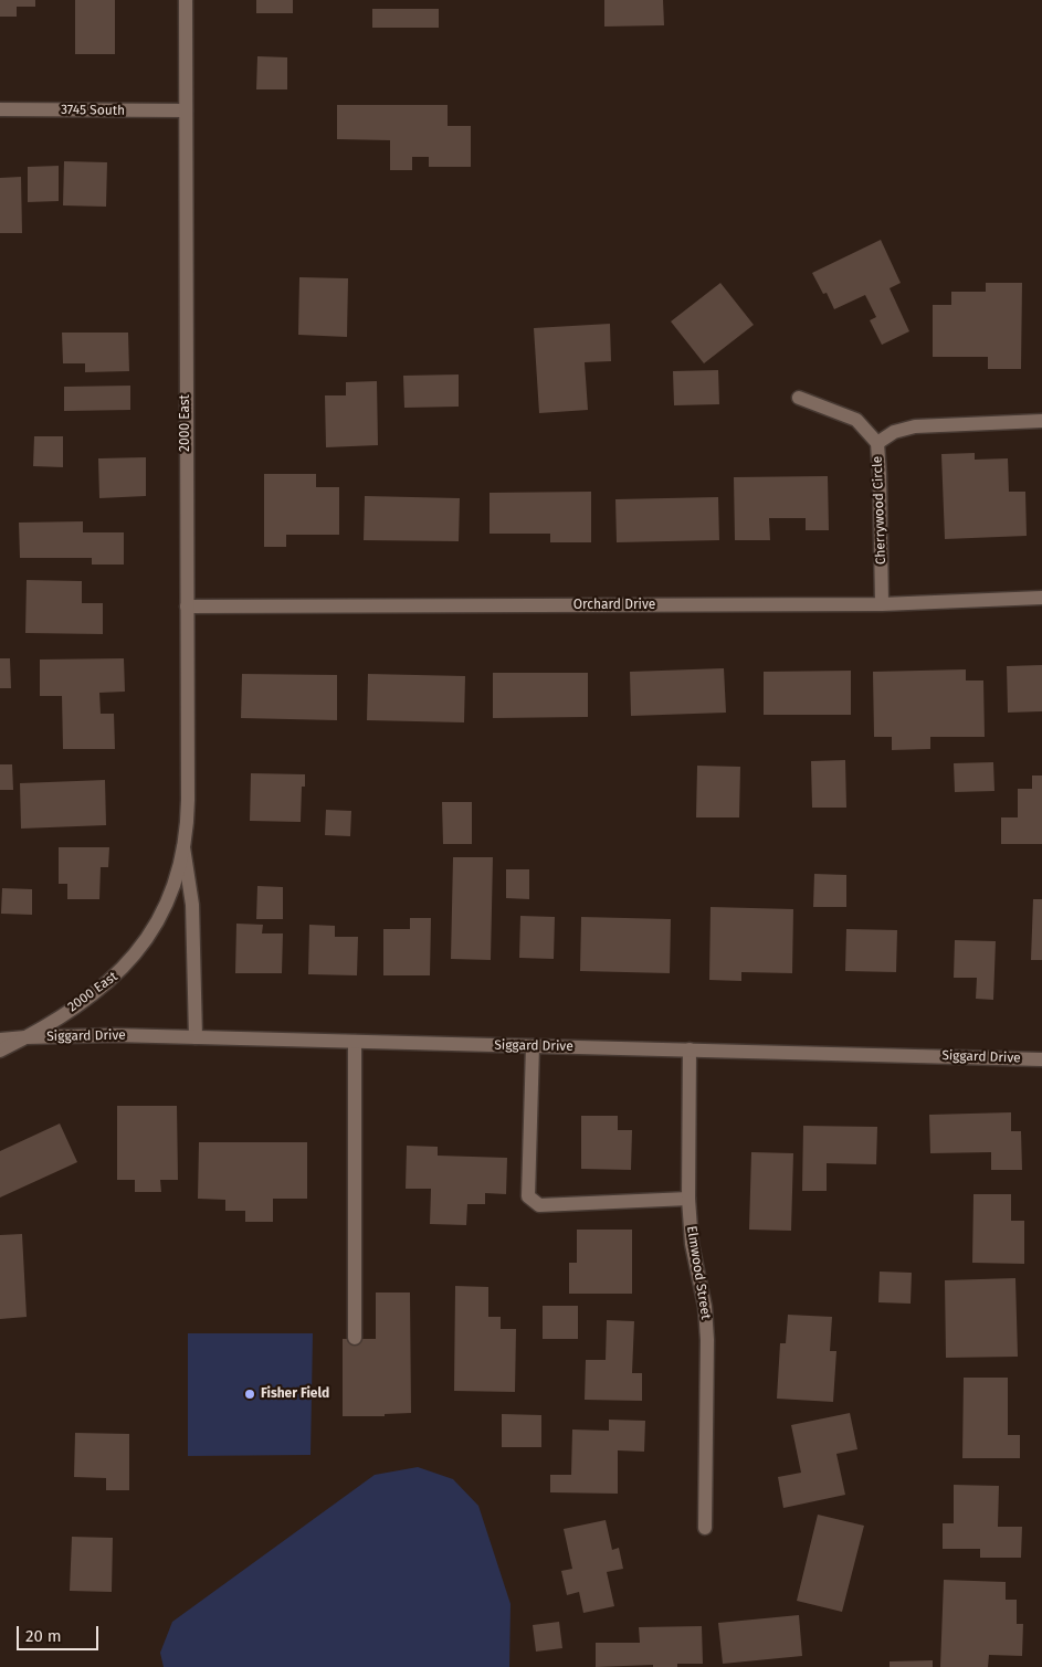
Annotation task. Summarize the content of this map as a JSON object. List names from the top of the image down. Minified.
{"streets":{"street":["3745 South","2000 East","Cherrywood Circle","Orchard Drive","Siggard Drive","Elmwood Street"]},"crossings":[["3745 South","2000 East"],["2000 East","Orchard Drive"],["2000 East","Siggard Drive"],["Cherrywood Circle","Orchard Drive"],["Siggard Drive","Elmwood Street"]],"places":["Fisher Field"],"scale_bar":"20 m"}
